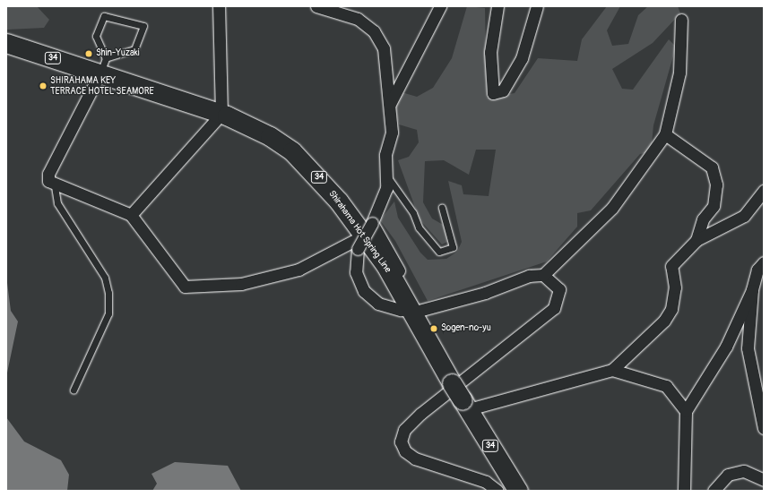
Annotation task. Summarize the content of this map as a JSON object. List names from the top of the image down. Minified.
{"streets":{"main road":["34","Shirahama Hot Spring Line"]},"places":["Shin-Yuzaki","SHIRAHAMA KEY TERRACE HOTEL SEAMORE","Sogen-no-yu"]}
